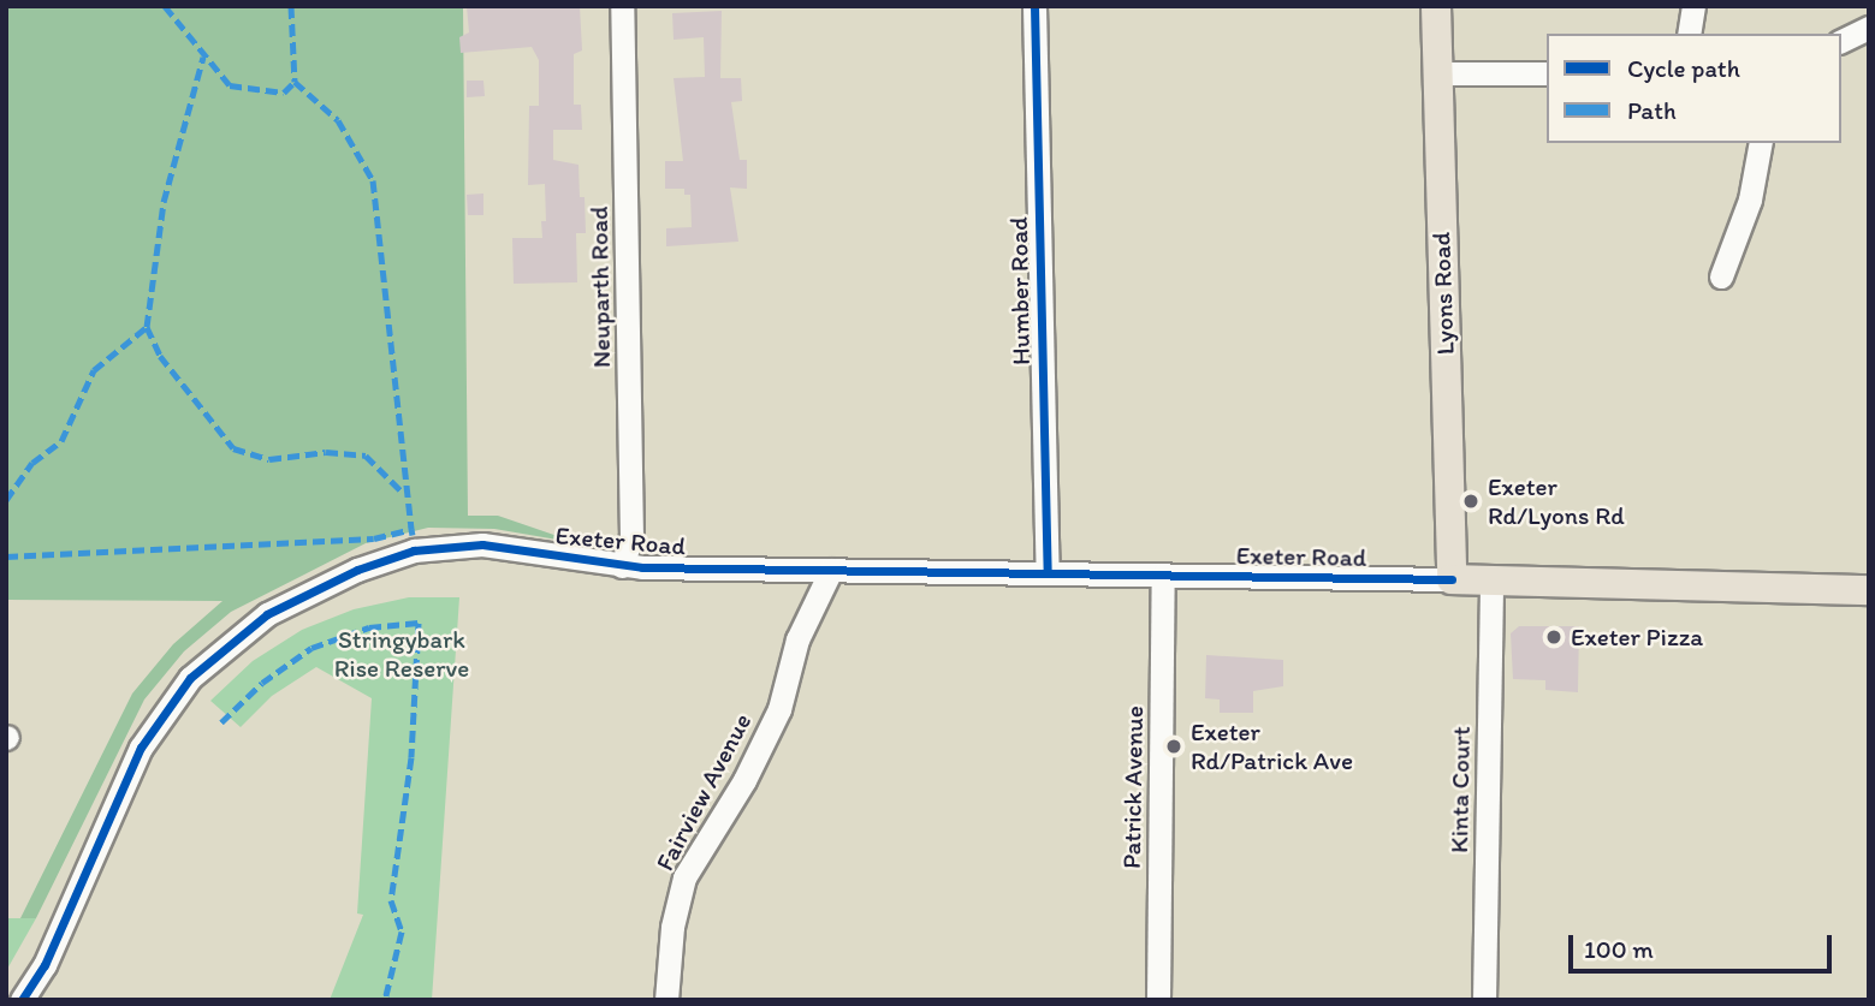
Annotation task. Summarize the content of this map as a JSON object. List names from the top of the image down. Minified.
{"streets":{"main road":["Lyons Road","Exeter Road"],"street":["Neuparth Road","Humber Road","Patrick Avenue","Kinta Court","Fairview Avenue"]},"crossings":[["Neuparth Road","Exeter Road"],["Humber Road","Exeter Road"],["Lyons Road","Exeter Road"],["Exeter Road","Patrick Avenue"],["Exeter Road","Kinta Court"],["Exeter Road","Fairview Avenue"]],"parks":["Stringybark Rise Reserve"],"places":["Exeter Rd/Lyons Rd","Exeter Pizza","Exeter Rd/Patrick Ave"],"legend":["Cycle path","Path"],"scale_bar":"100 m"}
